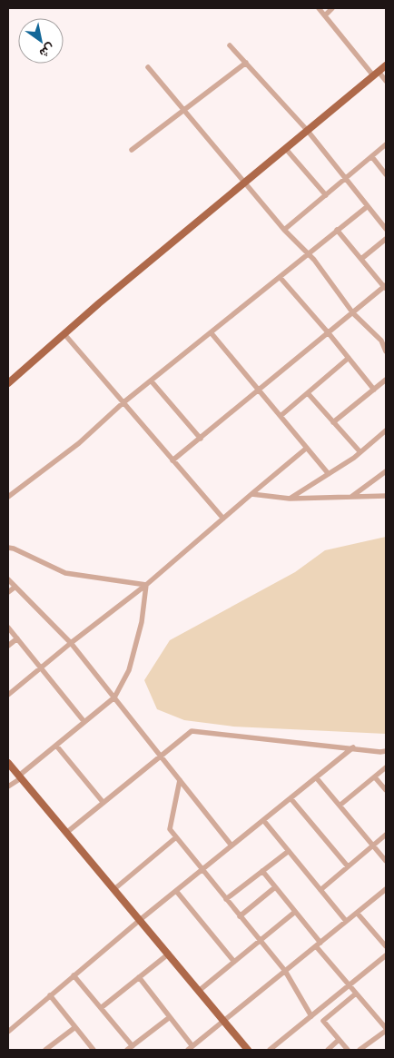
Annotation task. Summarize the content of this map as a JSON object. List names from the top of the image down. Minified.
{"north":"bottom right"}
